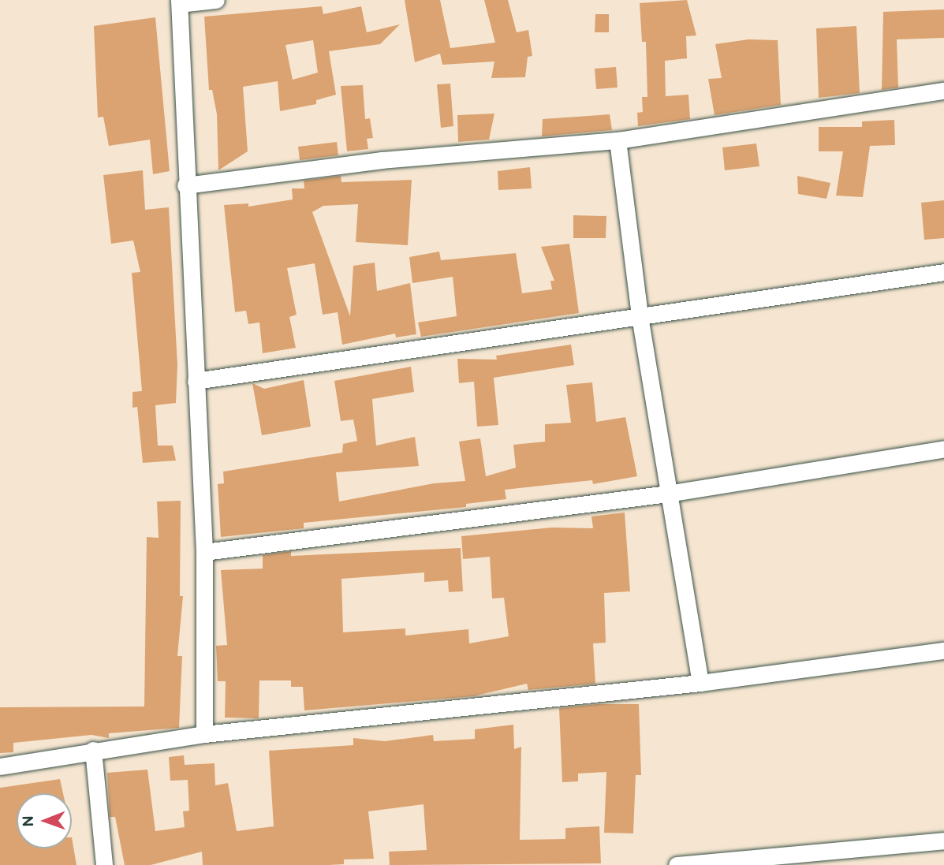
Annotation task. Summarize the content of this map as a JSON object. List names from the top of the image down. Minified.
{"north":"left"}
